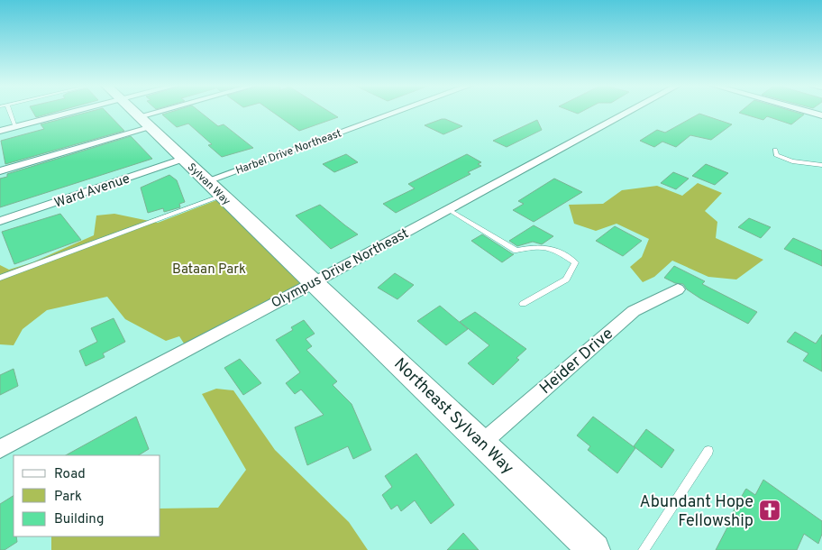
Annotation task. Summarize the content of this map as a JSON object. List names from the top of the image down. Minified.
{"streets":{"main road":["Sylvan Way","Northeast Sylvan Way"],"street":["Harbel Drive Northeast","Ward Avenue","Olympus Drive Northeast","Heider Drive"]},"crossings":[["Harbel Drive Northeast","Sylvan Way"],["Sylvan Way","Ward Avenue"],["Sylvan Way","Olympus Drive Northeast"],["Sylvan Way","Northeast Sylvan Way"],["Olympus Drive Northeast","Northeast Sylvan Way"],["Heider Drive","Northeast Sylvan Way"]],"parks":["Bataan Park"],"places":{"church":["Abundant Hope Fellowship"]},"legend":["Road","Park","Building"]}
